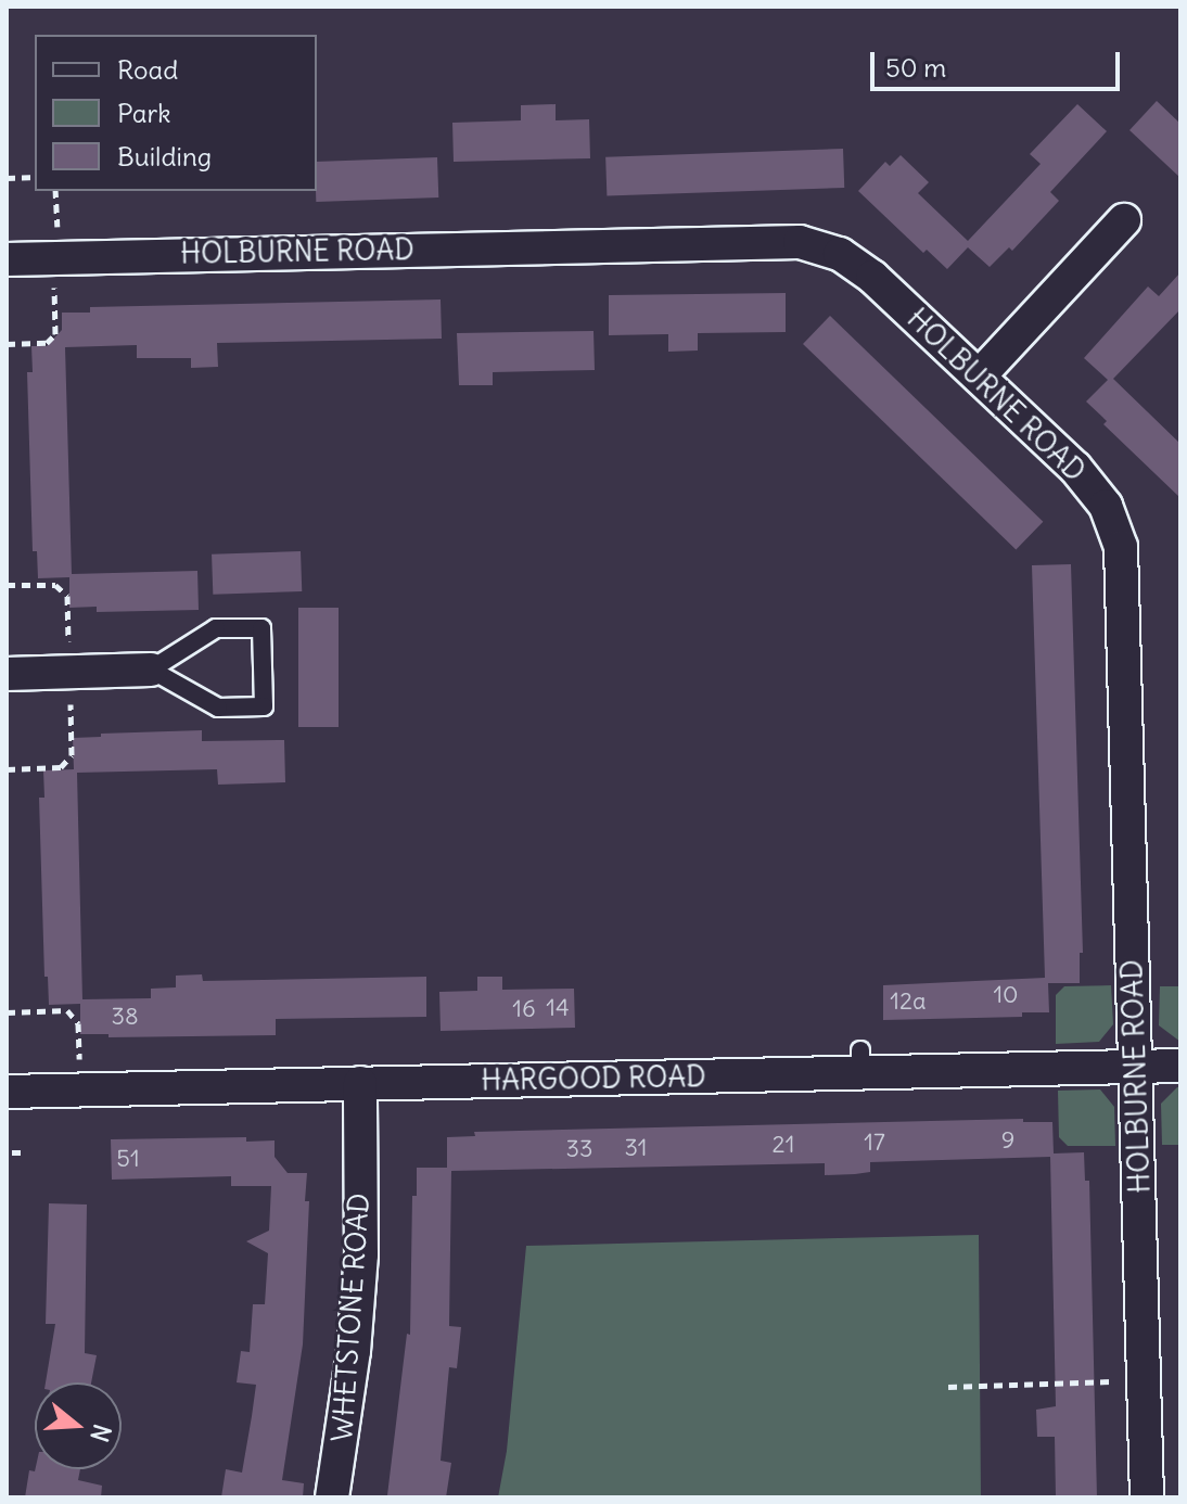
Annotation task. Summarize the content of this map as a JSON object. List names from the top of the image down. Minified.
{"streets":{"street":["HOLBURNE ROAD","HARGOOD ROAD","WHETSTONE ROAD"]},"crossings":[["HOLBURNE ROAD","HARGOOD ROAD"],["HARGOOD ROAD","WHETSTONE ROAD"]],"house_numbers":["10","12a","14","16","38","9","17","21","31","33","51"],"legend":["Road","Park","Building"],"scale_bar":"50 m","north":"right"}
